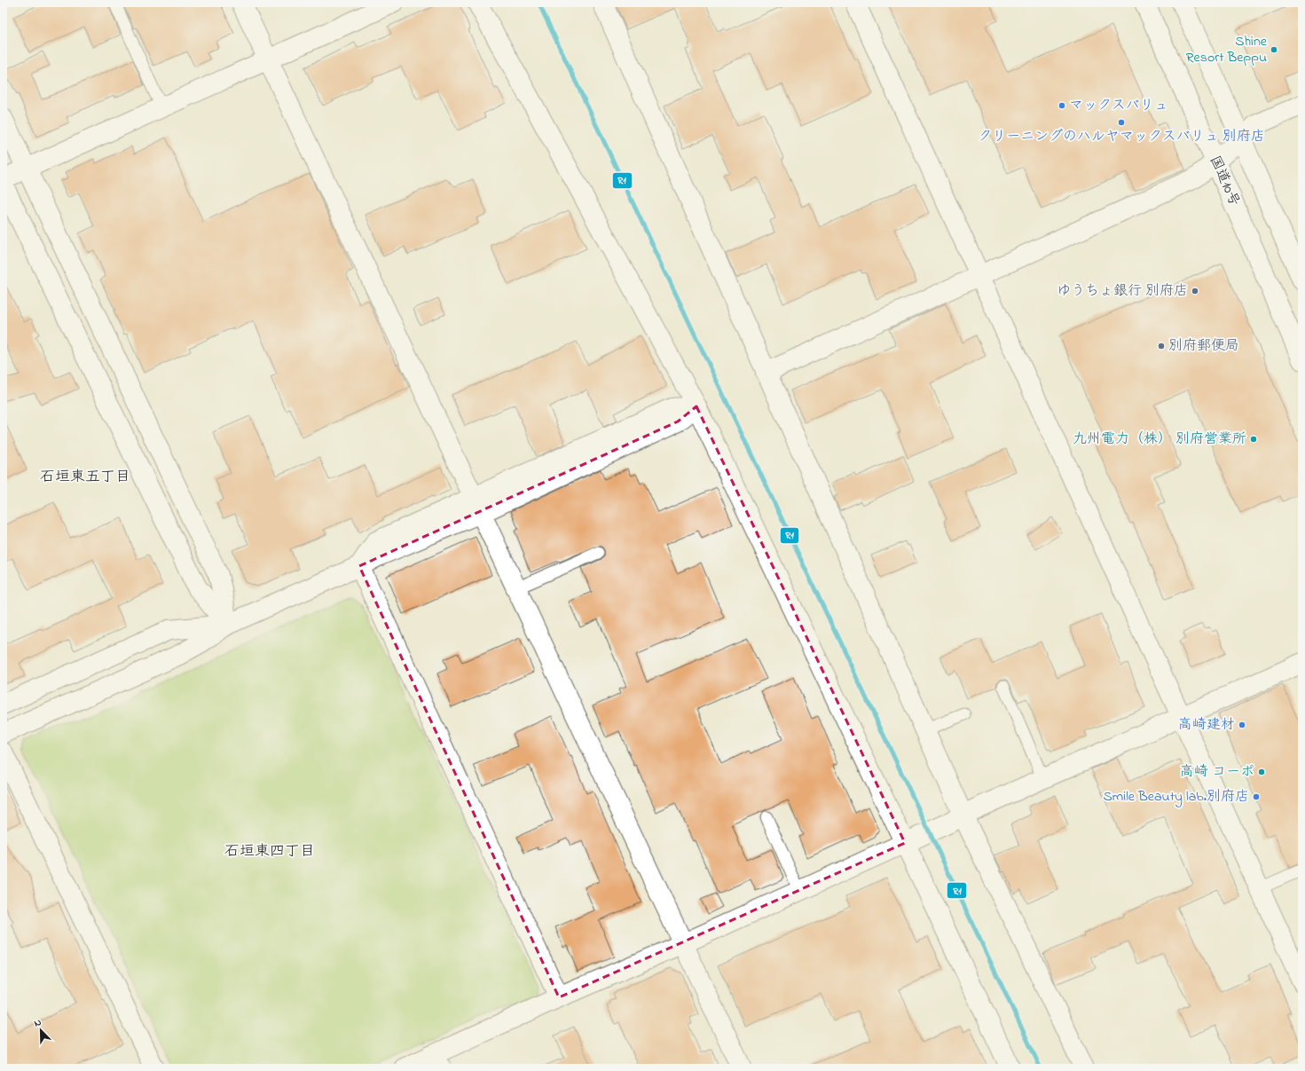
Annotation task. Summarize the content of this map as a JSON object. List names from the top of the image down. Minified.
{"streets":{"main road":["国道10号"]},"districts":["石垣東五丁目","石垣東四丁目"],"places":["Shine Resort Beppu","マックスバリュ","クリーニングのハルヤマックスバリュ 別府店","ゆうちょ銀行 別府店","別府郵便局","九州電力（株） 別府営業所","高崎建材","高崎 コーポ","Smile Beauty lab.別府店"],"lines":["transit line R1"],"north":"top left"}
